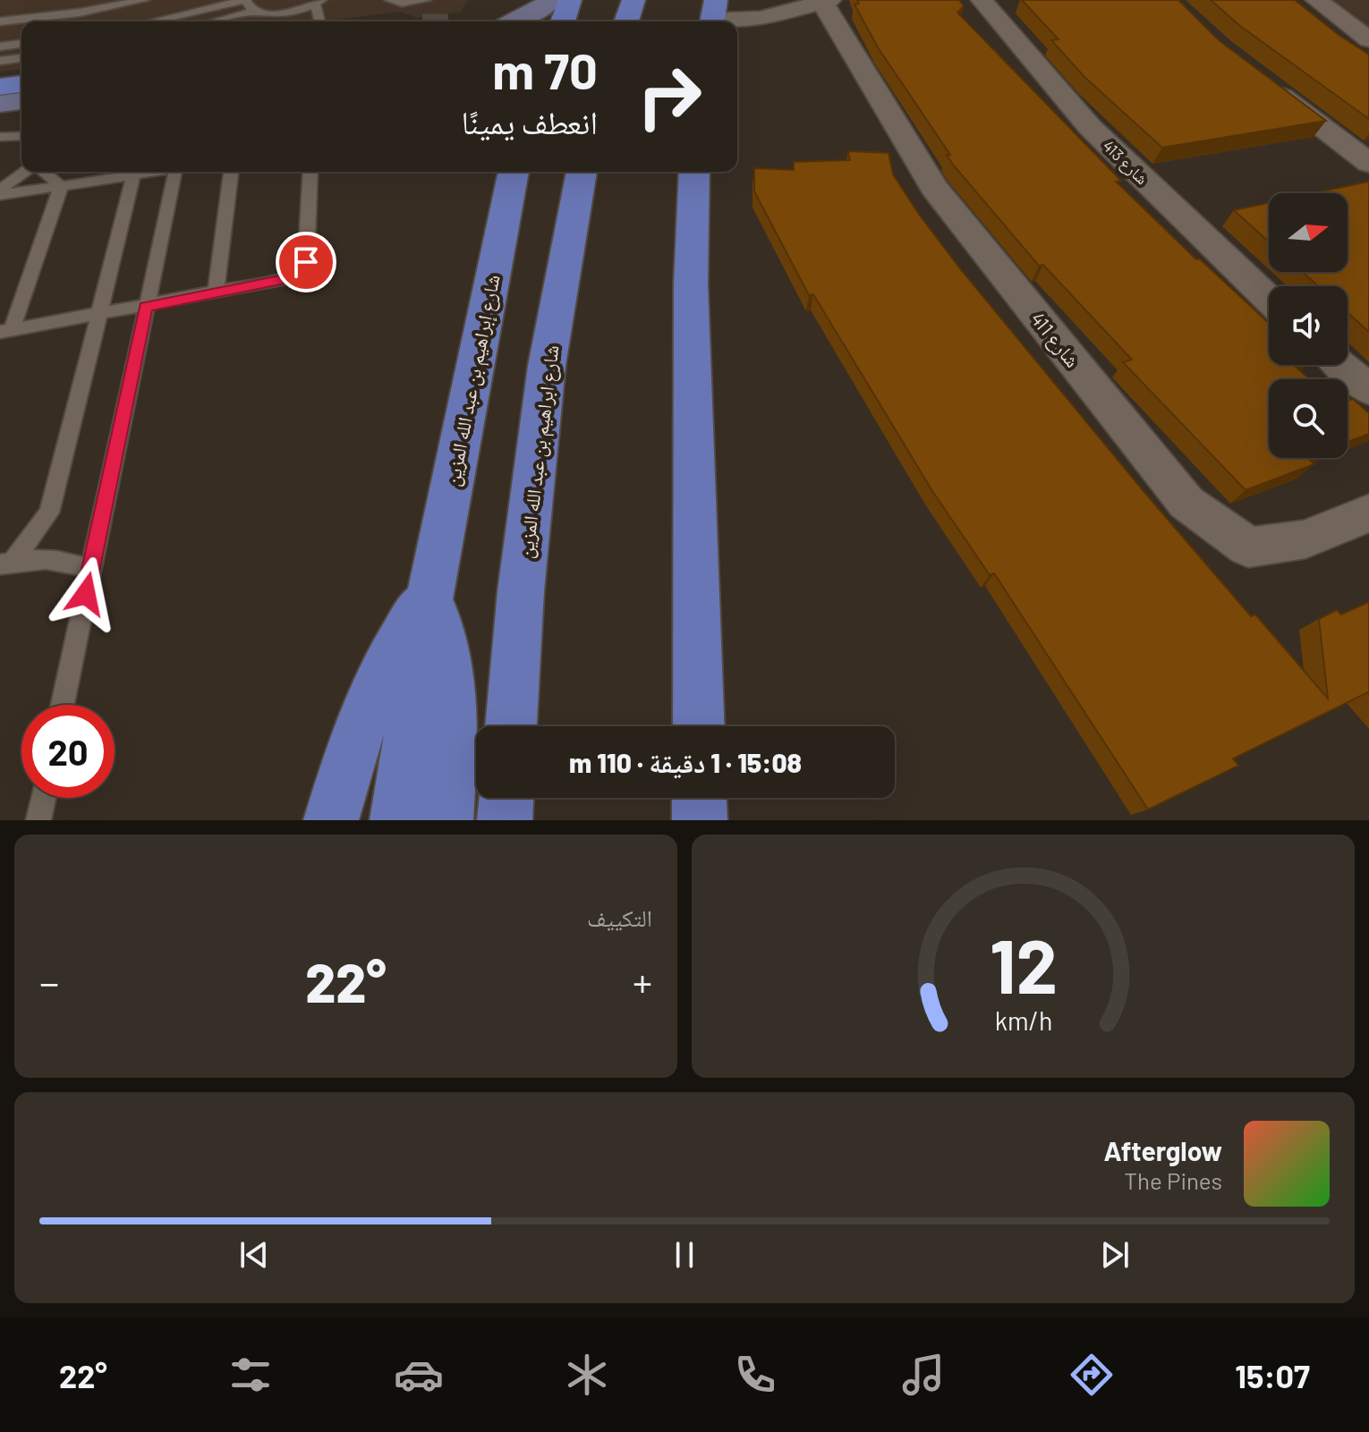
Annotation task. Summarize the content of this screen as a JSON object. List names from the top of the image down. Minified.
{"streets":{"main road":["شارع إبراهيم بن عبد الله المزين","شارع ابراهيم بن عبد الله المزين"],"street":["شارع 413","شارع 411"]},"north":"right","page":{"turn":["70 m","انعطف يمينًا"],"limit":"20","trip":"15:08 · 1 دقيقة · 110 m","tile":"التكييف","heat":["−","22°","+"],"song":["Afterglow","The Pines"],"tabs":["15:07","22°"],"gauge":["12","km/h"]}}
